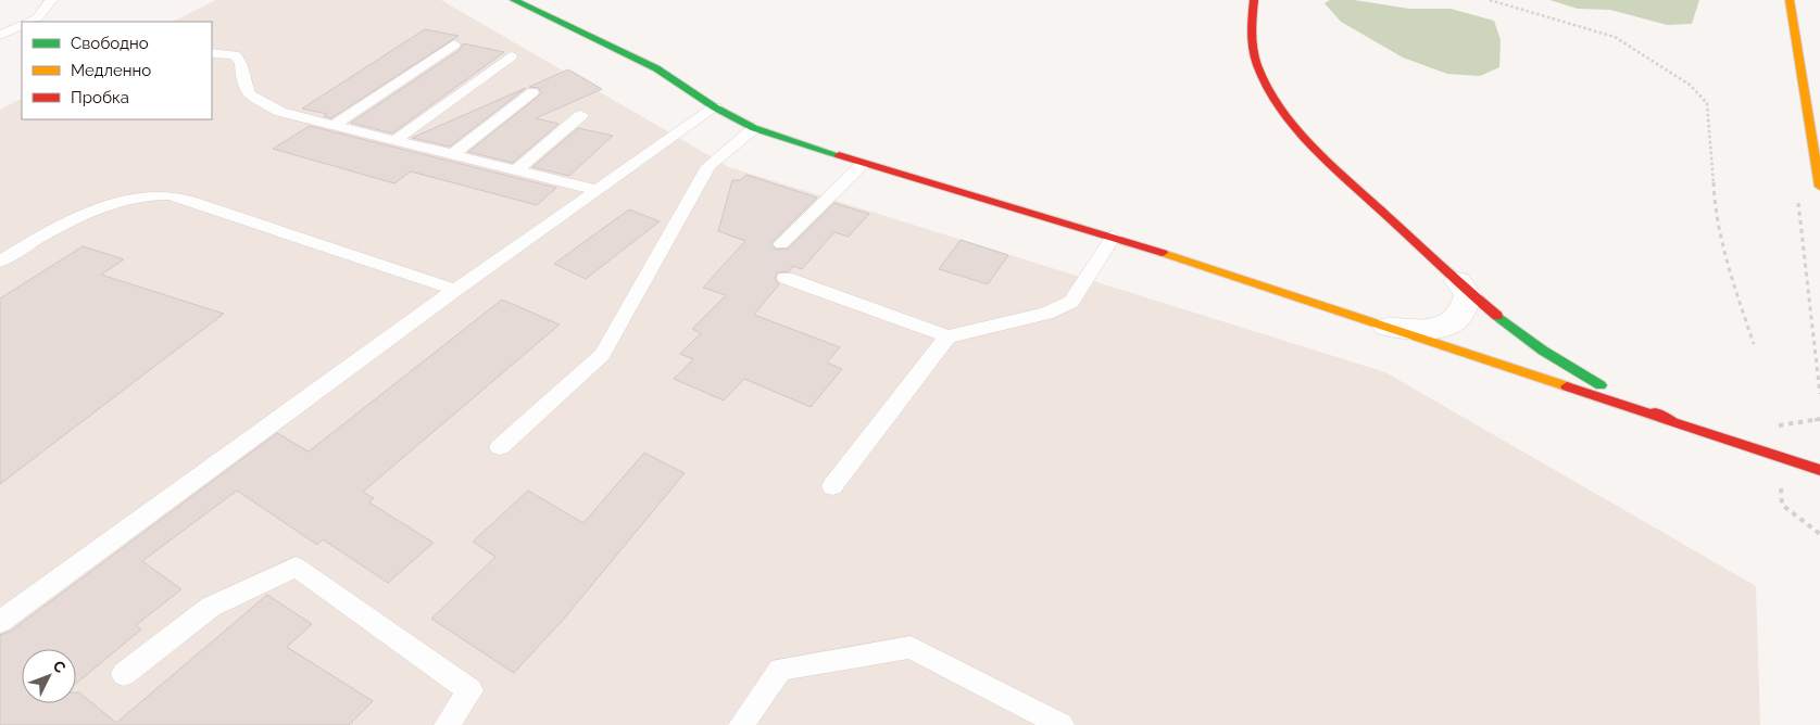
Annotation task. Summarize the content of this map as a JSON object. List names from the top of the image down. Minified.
{"legend":["Свободно","Медленно","Пробка"],"north":"top right"}
